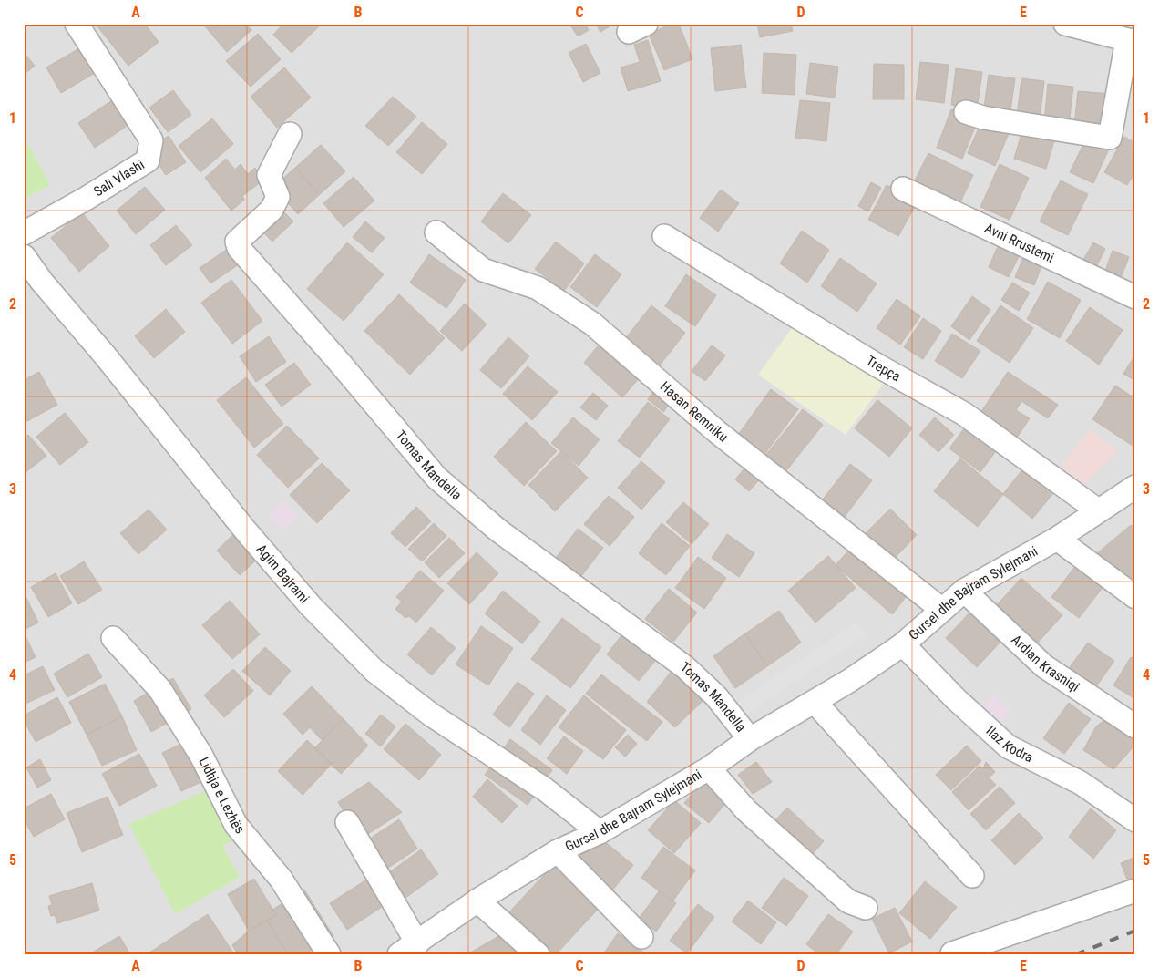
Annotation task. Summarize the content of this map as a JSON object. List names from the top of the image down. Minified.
{"streets":{"street":["Sali Vlashi","Avni Rrustemi","Trepça","Hasan Remniku","Tomas Mandella","Agim Bajrami","Gursel dhe Bajram Sylejmani","Ardian Krasniqi","Ilaz Kodra","Lidhja e Lezhës"]},"crossings":[["Trepça","Gursel dhe Bajram Sylejmani"],["Hasan Remniku","Gursel dhe Bajram Sylejmani"],["Tomas Mandella","Gursel dhe Bajram Sylejmani"],["Agim Bajrami","Gursel dhe Bajram Sylejmani"],["Gursel dhe Bajram Sylejmani","Ardian Krasniqi"],["Gursel dhe Bajram Sylejmani","Ilaz Kodra"]],"grid":{"columns":["A","B","C","D","E"],"rows":["1","2","3","4","5"]}}
